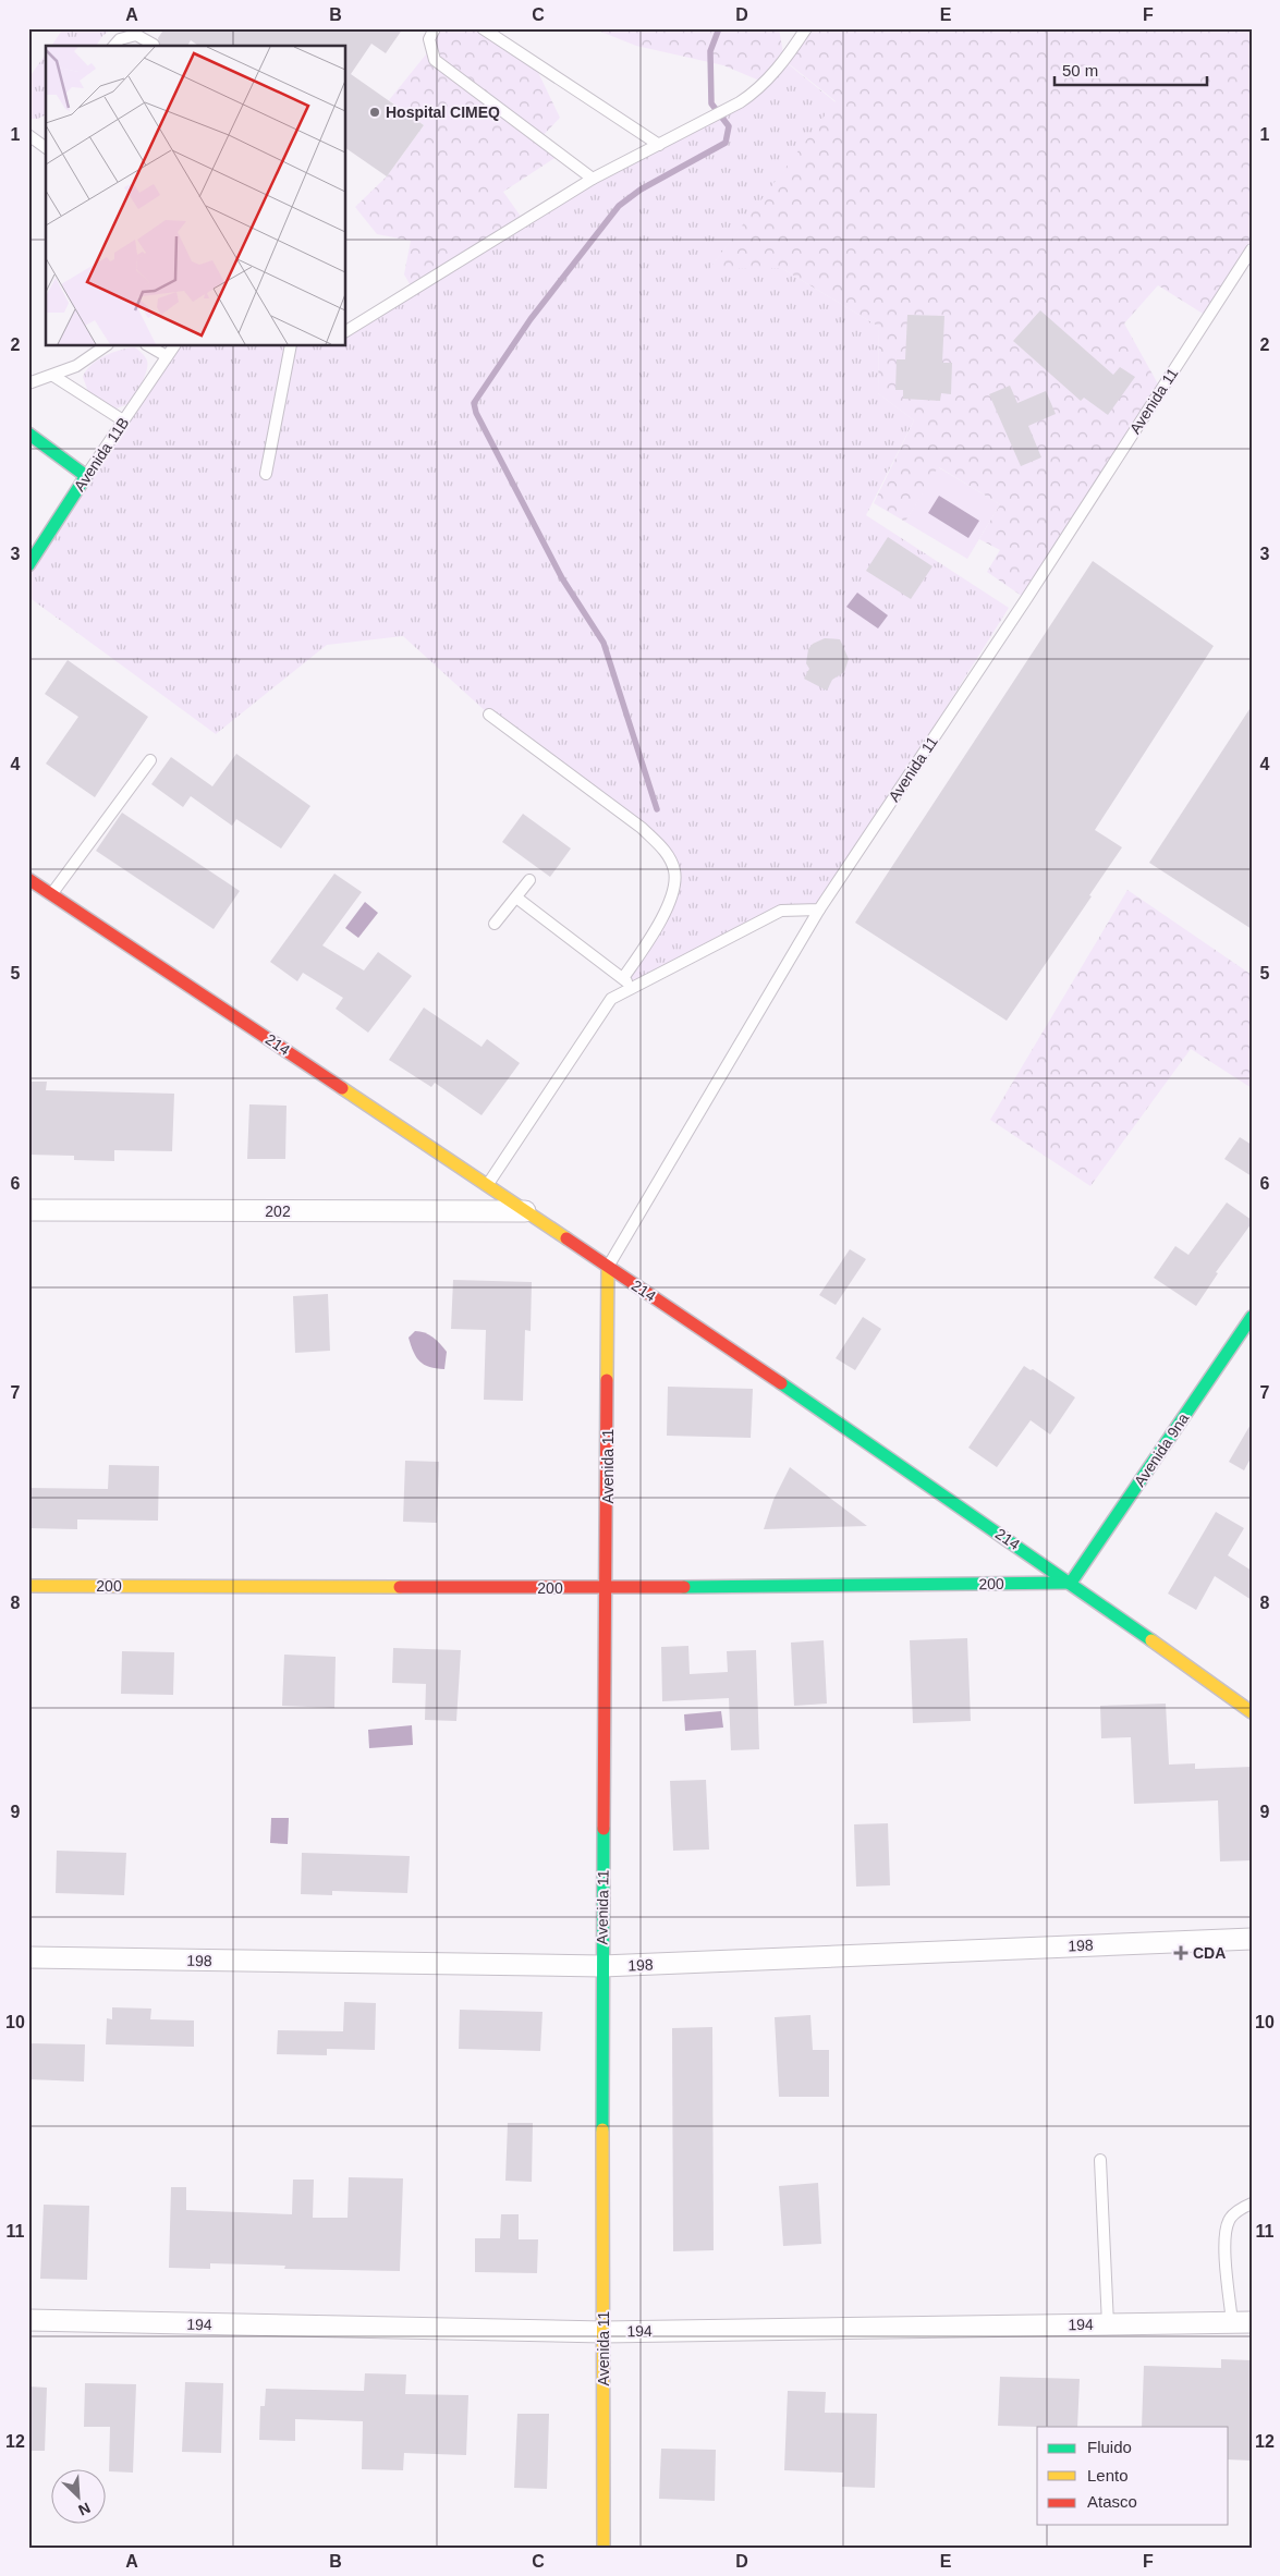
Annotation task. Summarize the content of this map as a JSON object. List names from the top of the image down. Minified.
{"streets":{"street":["Avenida 11","Avenida 11B","214","202","Avenida 9na","200","198","194"]},"crossings":[["Avenida 11","214"],["Avenida 11","200"],["Avenida 11","198"],["Avenida 11","194"],["214","202"],["214","Avenida 9na"],["214","200"],["Avenida 9na","200"]],"places":{"other":["Hospital CIMEQ"],"health":["CDA"]},"legend":["Fluido","Lento","Atasco"],"scale_bar":"50 m","north":"bottom right","grid":{"columns":["A","B","C","D","E","F"],"rows":["1","2","3","4","5","6","7","8","9","10","11","12"]}}
